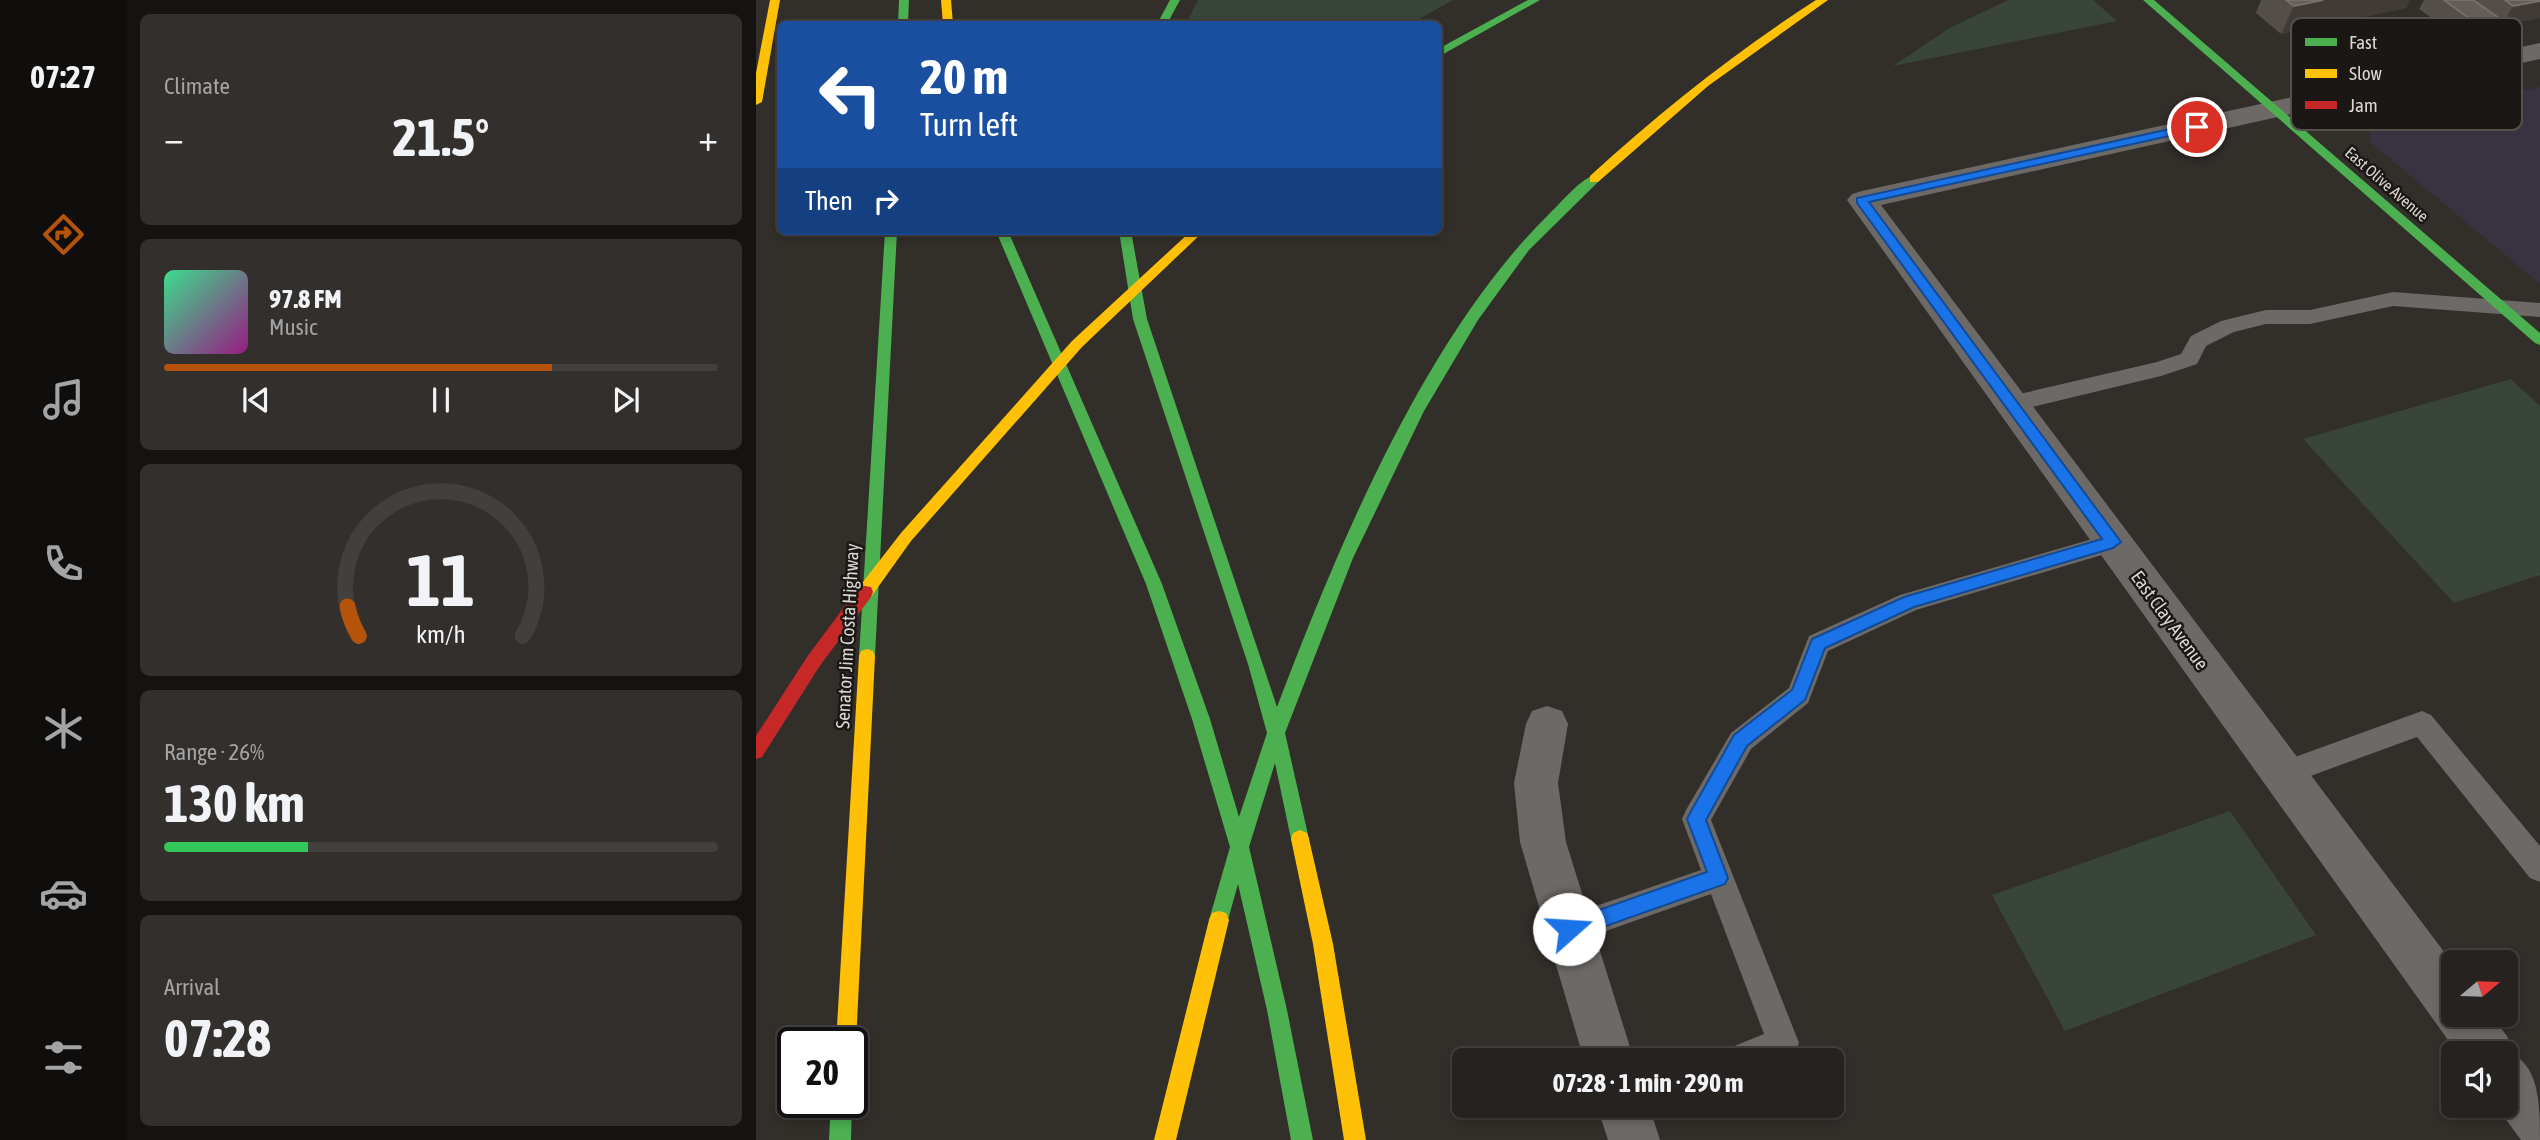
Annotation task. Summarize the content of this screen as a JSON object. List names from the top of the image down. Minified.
{"streets":{"main road":["East Olive Avenue","Senator Jim Costa Highway"],"street":["East Clay Avenue"]},"crossings":[["East Olive Avenue","East Clay Avenue"]],"legend":["Fast","Slow","Jam"],"north":"right","page":{"tabs":"07:27","tile":["Climate",["Range · 26%","130 km"],["Arrival","07:28"]],"turn":["20 m","Turn left"],"heat":["−","21.5°","+"],"then":"Then","song":["97.8 FM","Music"],"limit":"20","trip":"07:28 · 1 min · 290 m","gauge":["11","km/h"]}}
